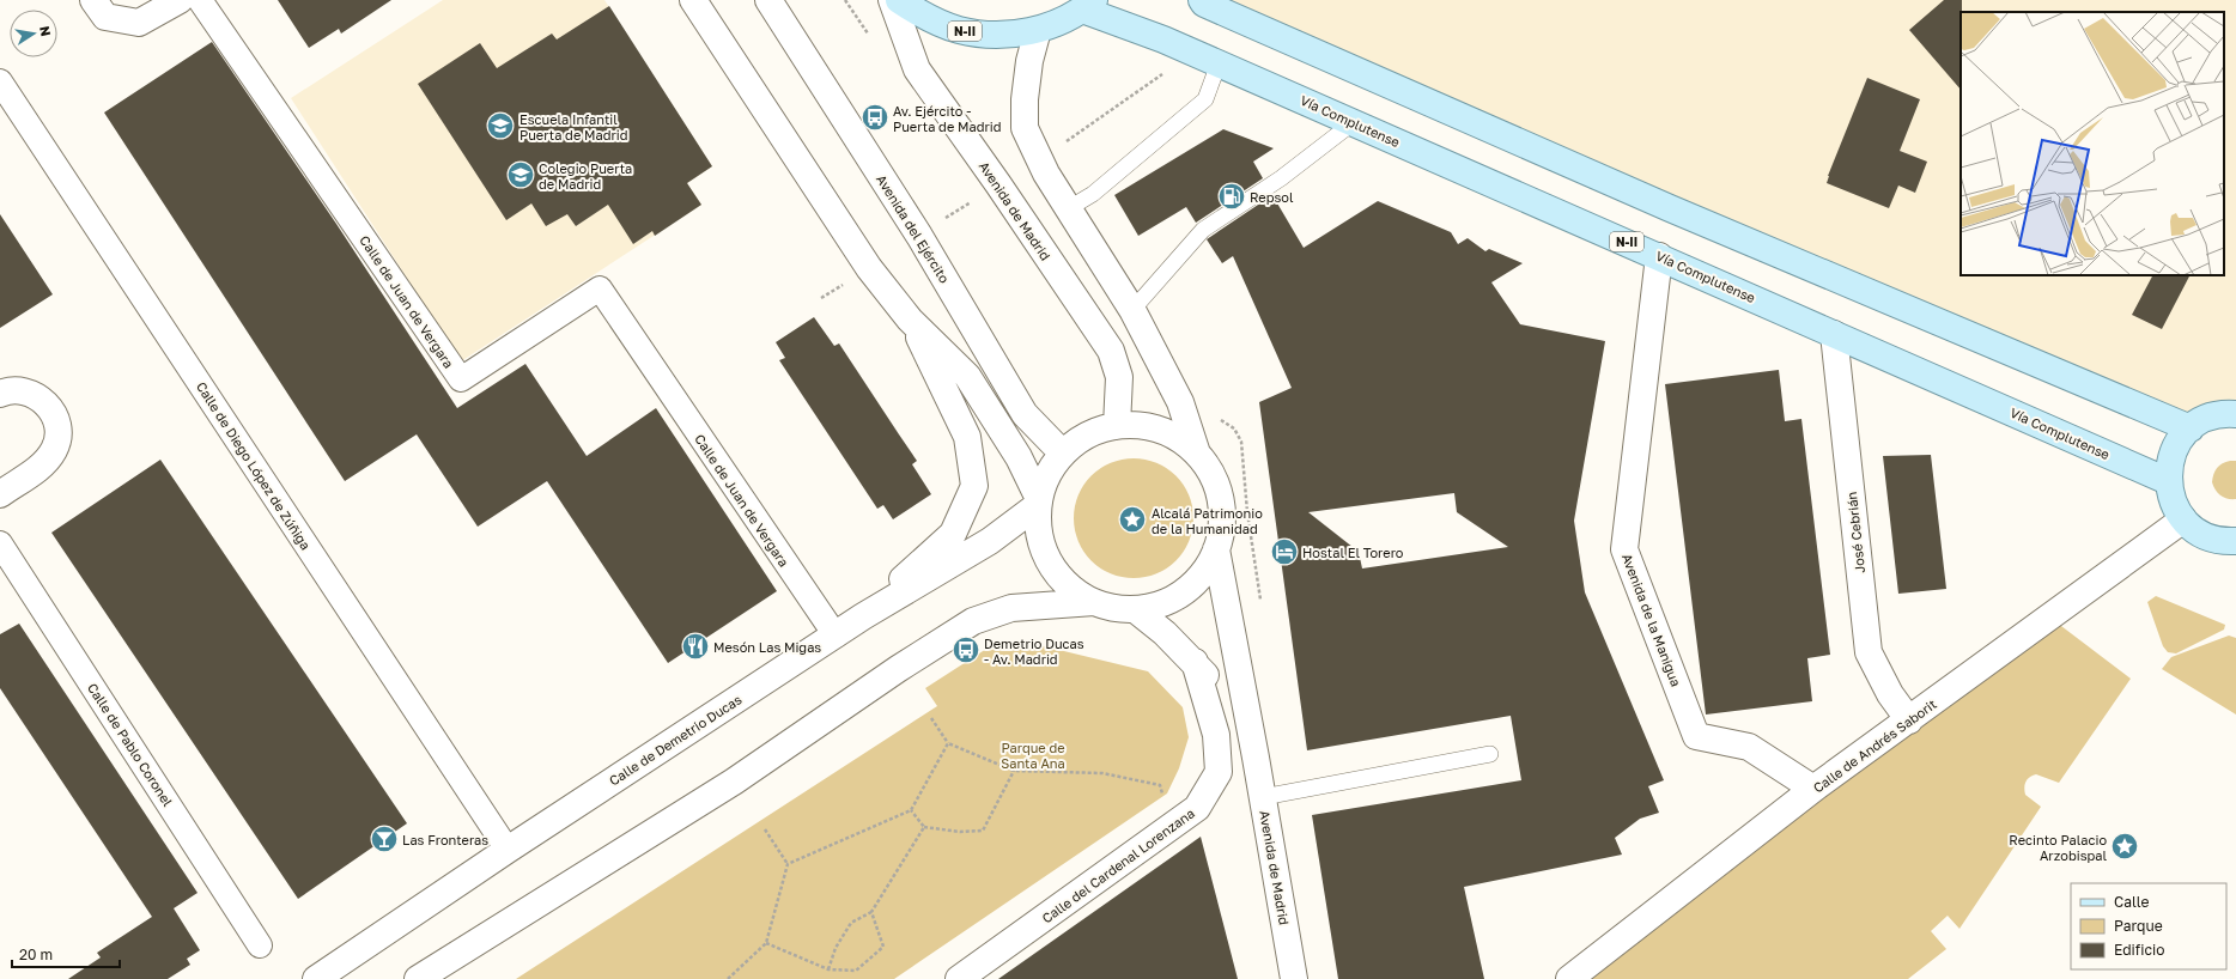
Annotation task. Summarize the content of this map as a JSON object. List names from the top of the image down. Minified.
{"streets":{"main road":["N-II","Vía Complutense"],"street":["Avenida de Madrid","Avenida del Ejército","Calle de Juan de Vergara","Calle de Diego López de Zúñiga","José Cebrián","Avenida de la Manigua","Calle de Demetrio Ducas","Calle de Pablo Coronel","Calle de Andrés Saborit","Calle del Cardenal Lorenzana"]},"crossings":[["N-II","Vía Complutense"],["Vía Complutense","José Cebrián"],["Vía Complutense","Avenida de la Manigua"],["Avenida de Madrid","Calle del Cardenal Lorenzana"],["Calle de Juan de Vergara","Calle de Demetrio Ducas"],["Calle de Diego López de Zúñiga","Calle de Demetrio Ducas"],["José Cebrián","Calle de Andrés Saborit"],["Avenida de la Manigua","Calle de Andrés Saborit"]],"parks":["Parque de Santa Ana"],"places":{"bus stop":["Av. Ejército - Puerta de Madrid","Demetrio Ducas - Av. Madrid"],"school or university":["Escuela Infantil Puerta de Madrid","Colegio Puerta de Madrid"],"fuel station":["Repsol"],"place":["Alcalá Patrimonio de la Humanidad","Recinto Palacio Arzobispal"],"hotel":["Hostal El Torero"],"restaurant":["Mesón Las Migas"],"bar":["Las Fronteras"]},"legend":["Calle","Parque","Edificio"],"scale_bar":"20 m","north":"right"}
